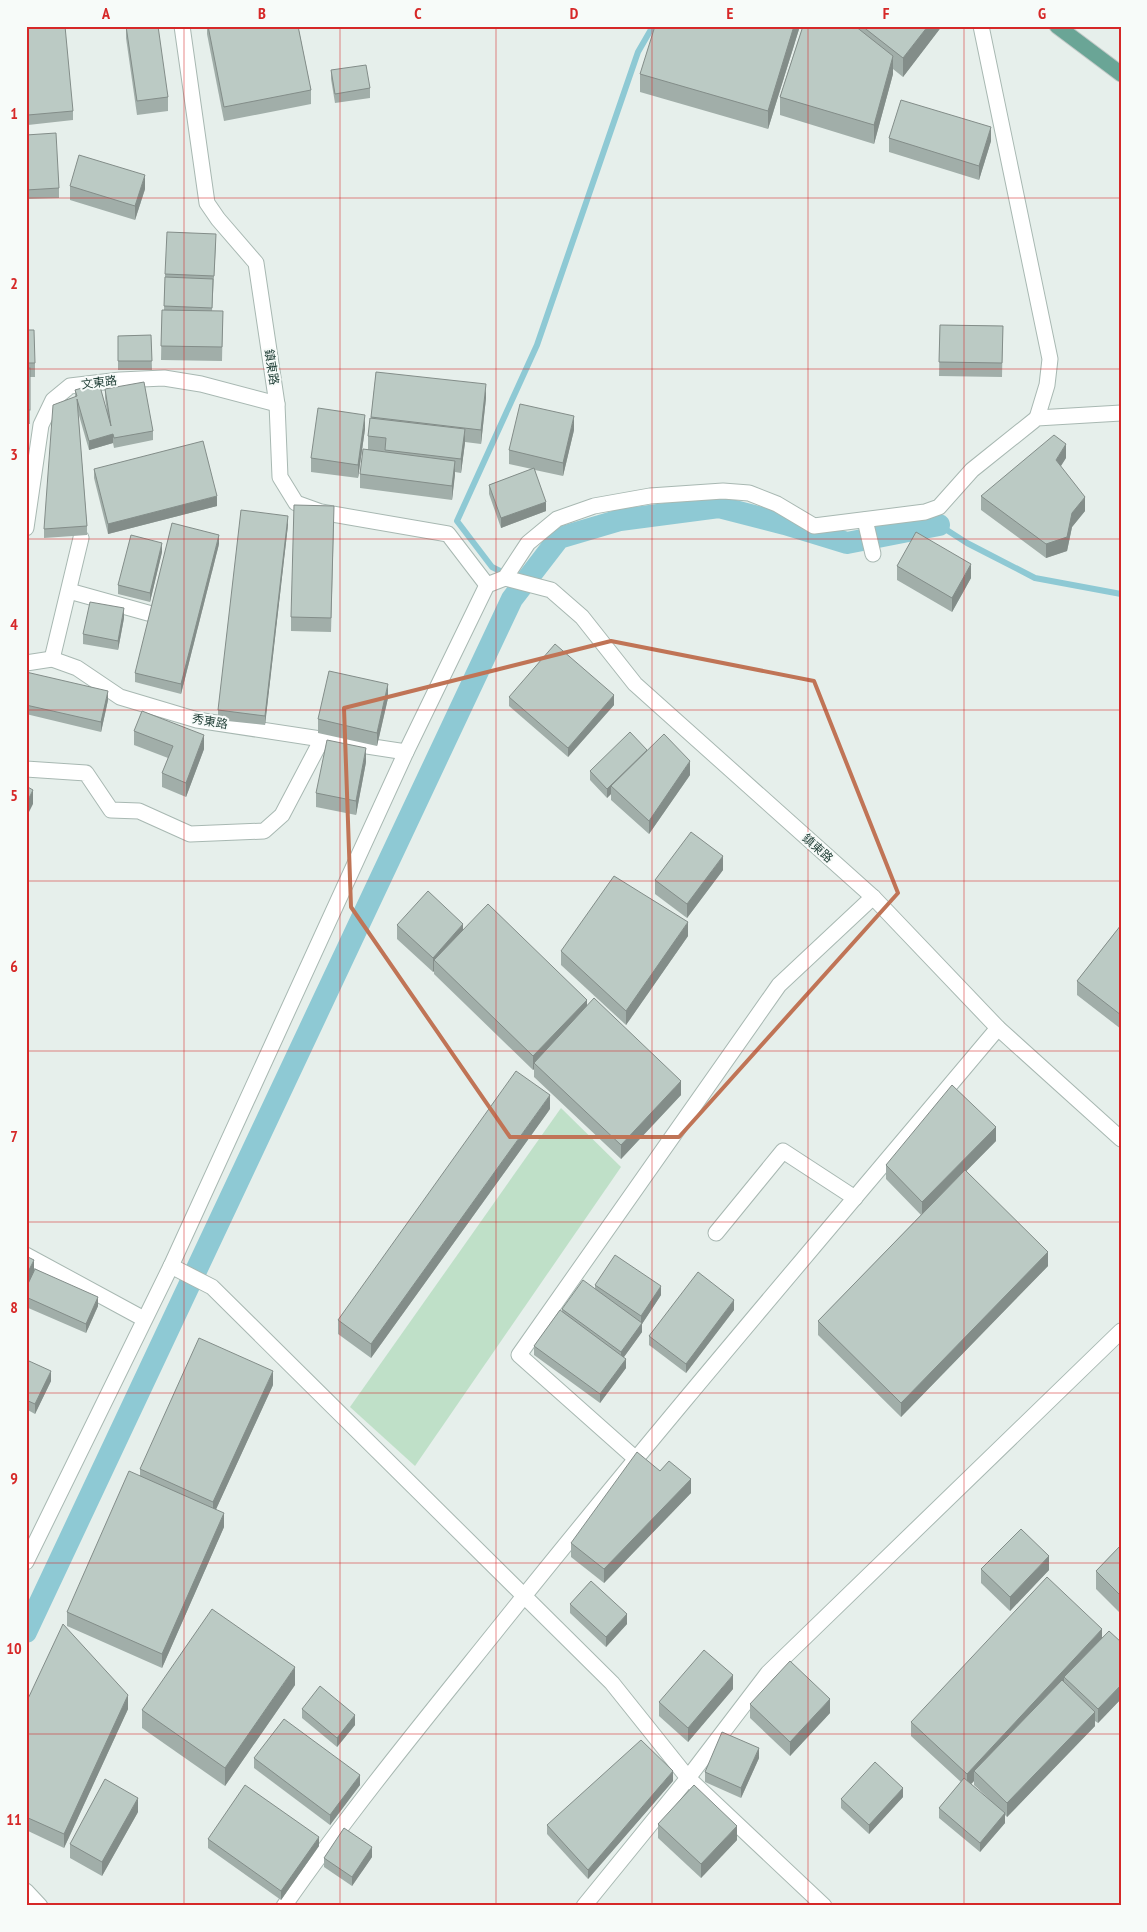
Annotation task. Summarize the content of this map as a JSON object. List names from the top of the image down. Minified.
{"streets":{"street":["鎮東路","文東路","秀東路"]},"crossings":[["鎮東路","文東路"]],"grid":{"columns":["A","B","C","D","E","F","G"],"rows":["1","2","3","4","5","6","7","8","9","10","11"]}}
